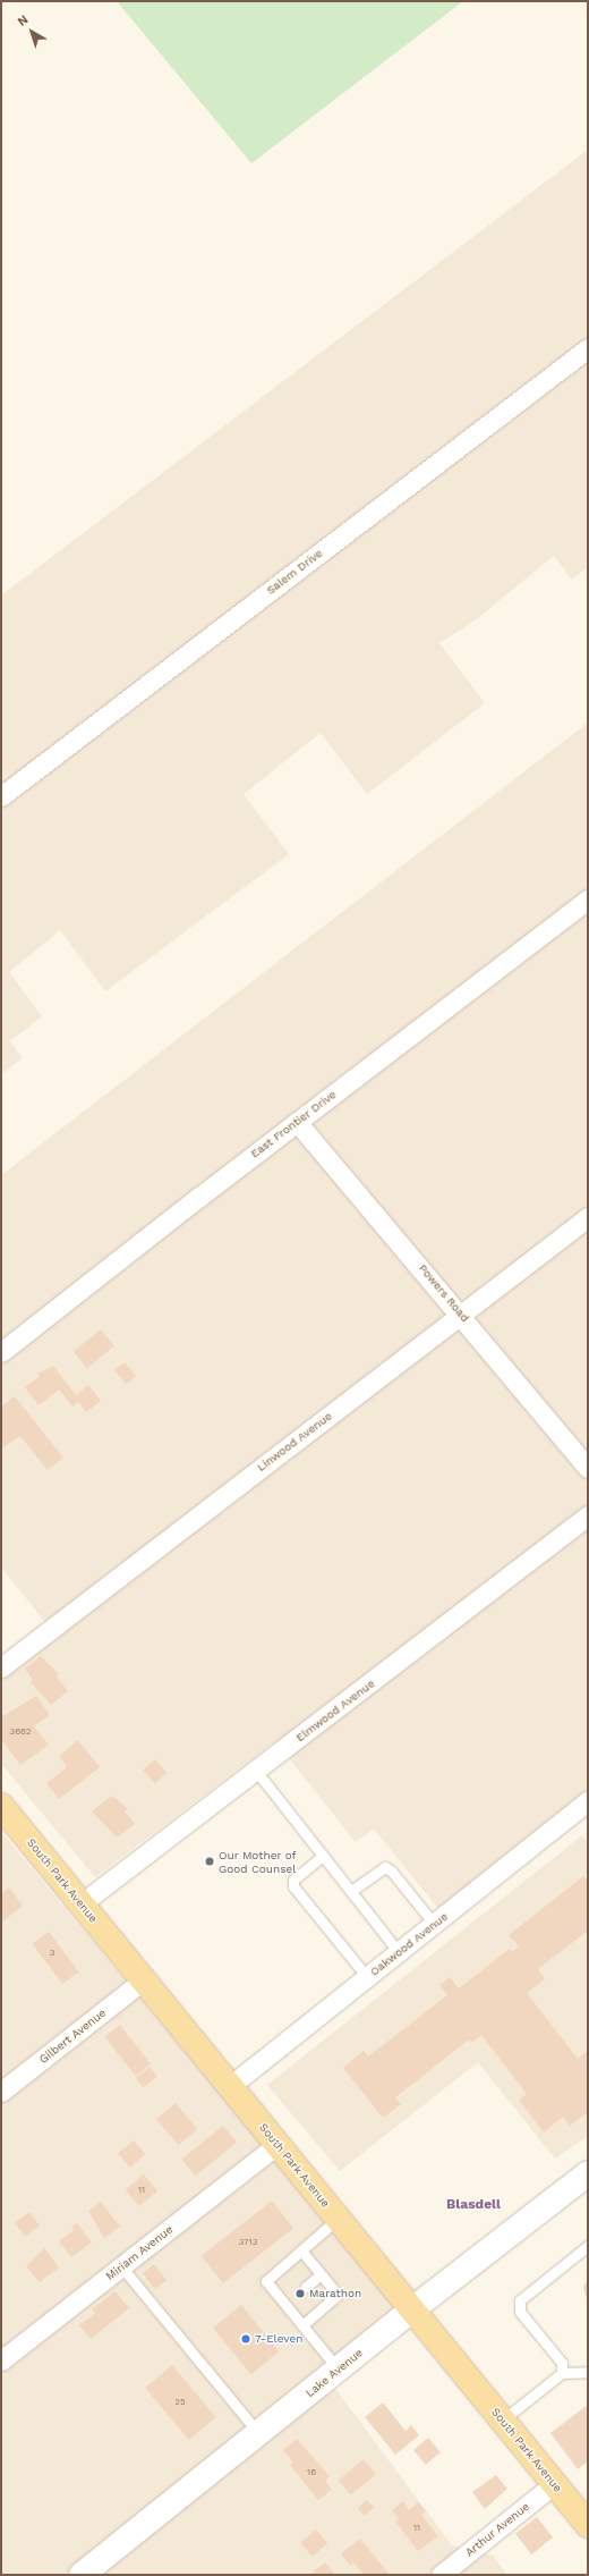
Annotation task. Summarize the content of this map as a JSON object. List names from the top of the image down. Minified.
{"streets":{"main road":["South Park Avenue"],"street":["Salem Drive","East Frontier Drive","Powers Road","Linwood Avenue","Elmwood Avenue","Oakwood Avenue","Gilbert Avenue","Miriam Avenue","Lake Avenue","Arthur Avenue"]},"crossings":[["East Frontier Drive","Powers Road"],["Powers Road","Linwood Avenue"],["Elmwood Avenue","South Park Avenue"],["South Park Avenue","Oakwood Avenue"],["South Park Avenue","Gilbert Avenue"],["South Park Avenue","Miriam Avenue"],["South Park Avenue","Lake Avenue"],["South Park Avenue","Arthur Avenue"]],"districts":["Blasdell"],"places":["Our Mother of Good Counsel","Marathon","7-Eleven"],"house_numbers":["3662","3","11","3713","25","16","11"],"north":"top left"}
